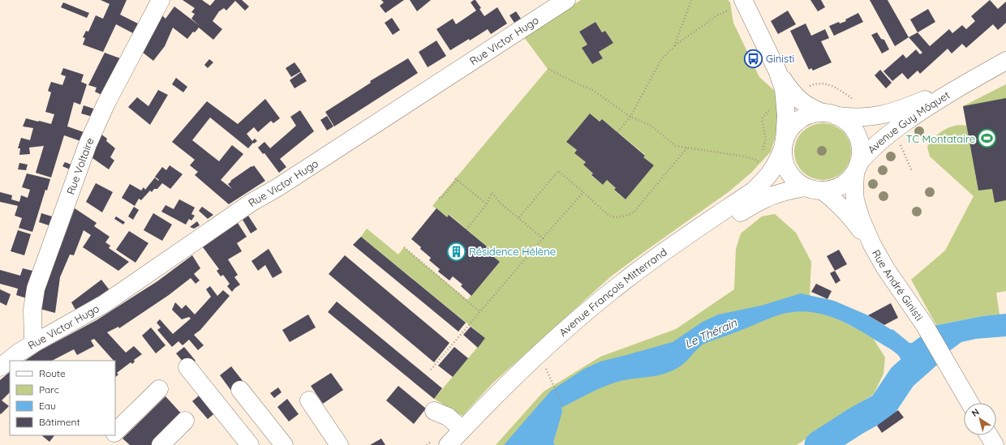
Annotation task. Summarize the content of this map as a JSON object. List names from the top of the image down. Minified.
{"streets":{"street":["Rue Victor Hugo","Avenue Guy Môquet","Rue Voltaire","Rue André Ginisti","Avenue François Mitterrand"]},"crossings":[["Rue Victor Hugo","Rue Voltaire"],["Avenue Guy Môquet","Rue André Ginisti"],["Avenue Guy Môquet","Avenue François Mitterrand"],["Rue André Ginisti","Avenue François Mitterrand"]],"water":["Le Thérain"],"places":{"bus stop":["Ginisti"],"sports":["TC Montataire"],"building":["Résidence Hélène"]},"legend":["Route","Parc","Eau","Bâtiment"],"north":"top left"}
